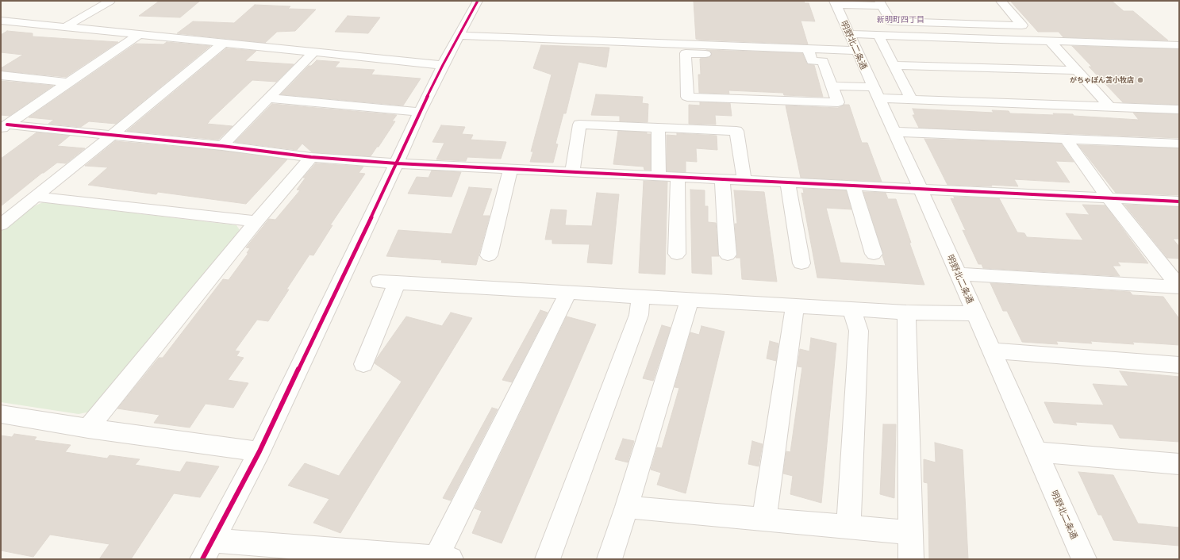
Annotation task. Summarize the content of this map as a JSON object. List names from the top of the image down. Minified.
{"streets":{"street":["明野北二条通"]},"districts":["新明町四丁目"],"places":["がちゃぽん苫小牧店"]}
